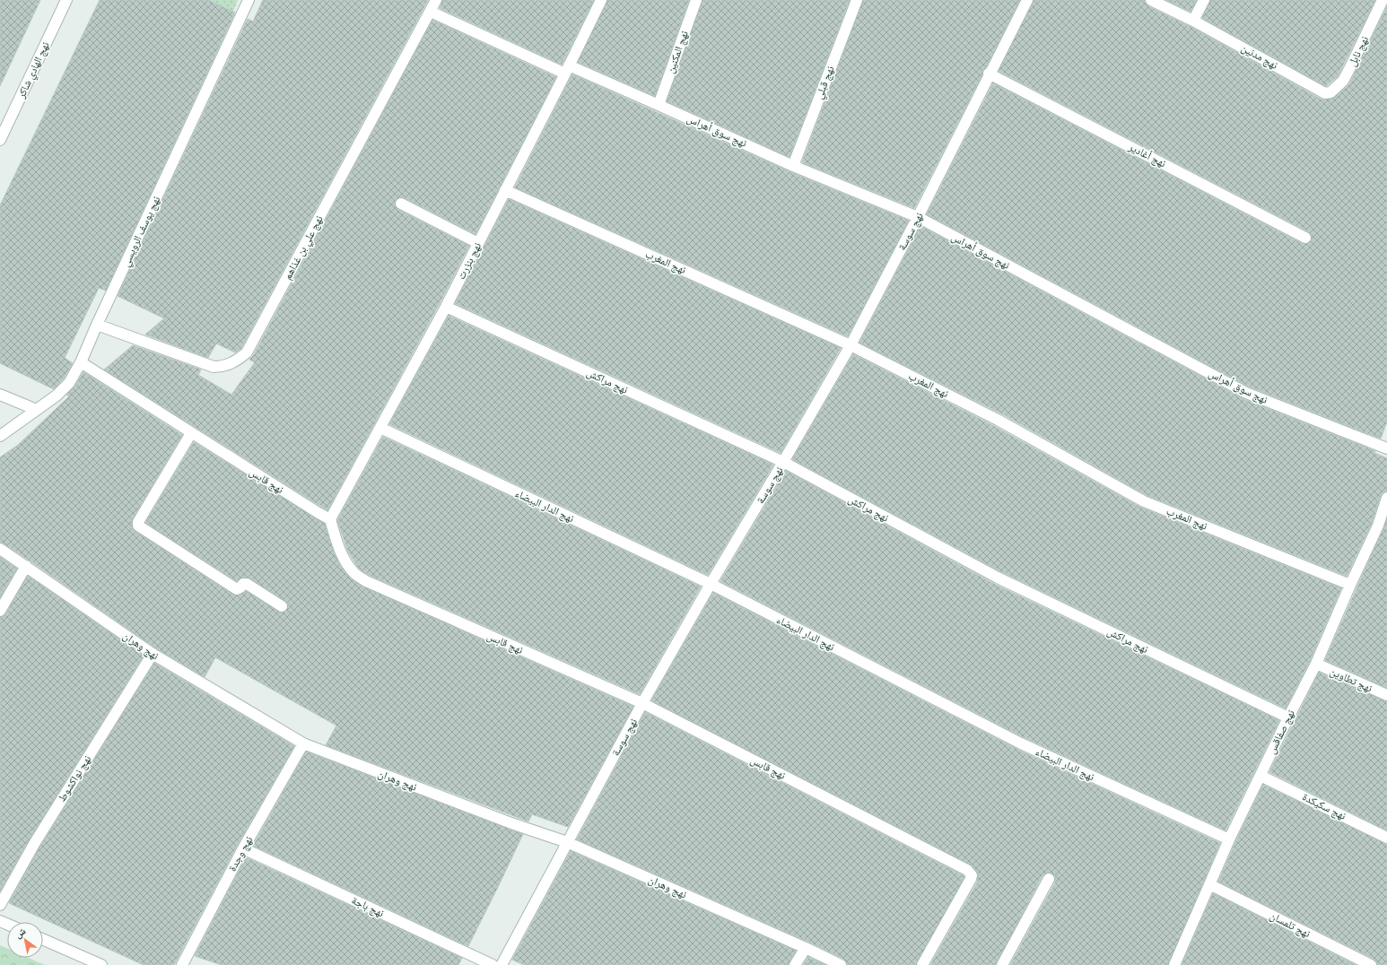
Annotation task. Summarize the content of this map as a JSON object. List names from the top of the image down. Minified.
{"streets":{"street":["نهج نابل","نهج المكنين","نهج مدنين","نهج الهادي شاكر","نهج قبلي","نهج سوق أهراس","نهج أغادير","نهج يوسف الرويسي","نهج سوسة","نهج علي بن غذاهم","نهج بنزرت","نهج المغرب","نهج مراكش","نهج قابس","نهج الدار البيضاء","نهج وهران","نهج تطاوين","نهج صفاقس","نهج نواكشوط","نهج سكيكدة","نهج وجدة","نهج باجة","نهج تلمسان"]},"crossings":[["نهج نابل","نهج مدنين"],["نهج المكنين","نهج سوق أهراس"],["نهج قبلي","نهج سوق أهراس"],["نهج سوق أهراس","نهج سوسة"],["نهج سوق أهراس","نهج علي بن غذاهم"],["نهج سوق أهراس","نهج بنزرت"],["نهج أغادير","نهج سوسة"],["نهج يوسف الرويسي","نهج علي بن غذاهم"],["نهج يوسف الرويسي","نهج قابس"],["نهج سوسة","نهج المغرب"],["نهج سوسة","نهج مراكش"],["نهج سوسة","نهج قابس"],["نهج سوسة","نهج الدار البيضاء"],["نهج سوسة","نهج وهران"],["نهج بنزرت","نهج المغرب"],["نهج بنزرت","نهج مراكش"],["نهج بنزرت","نهج قابس"],["نهج بنزرت","نهج الدار البيضاء"],["نهج المغرب","نهج صفاقس"],["نهج مراكش","نهج صفاقس"],["نهج الدار البيضاء","نهج صفاقس"],["نهج وهران","نهج نواكشوط"],["نهج وهران","نهج وجدة"],["نهج تطاوين","نهج صفاقس"],["نهج صفاقس","نهج سكيكدة"],["نهج صفاقس","نهج تلمسان"],["نهج وجدة","نهج باجة"]],"north":"top left"}
